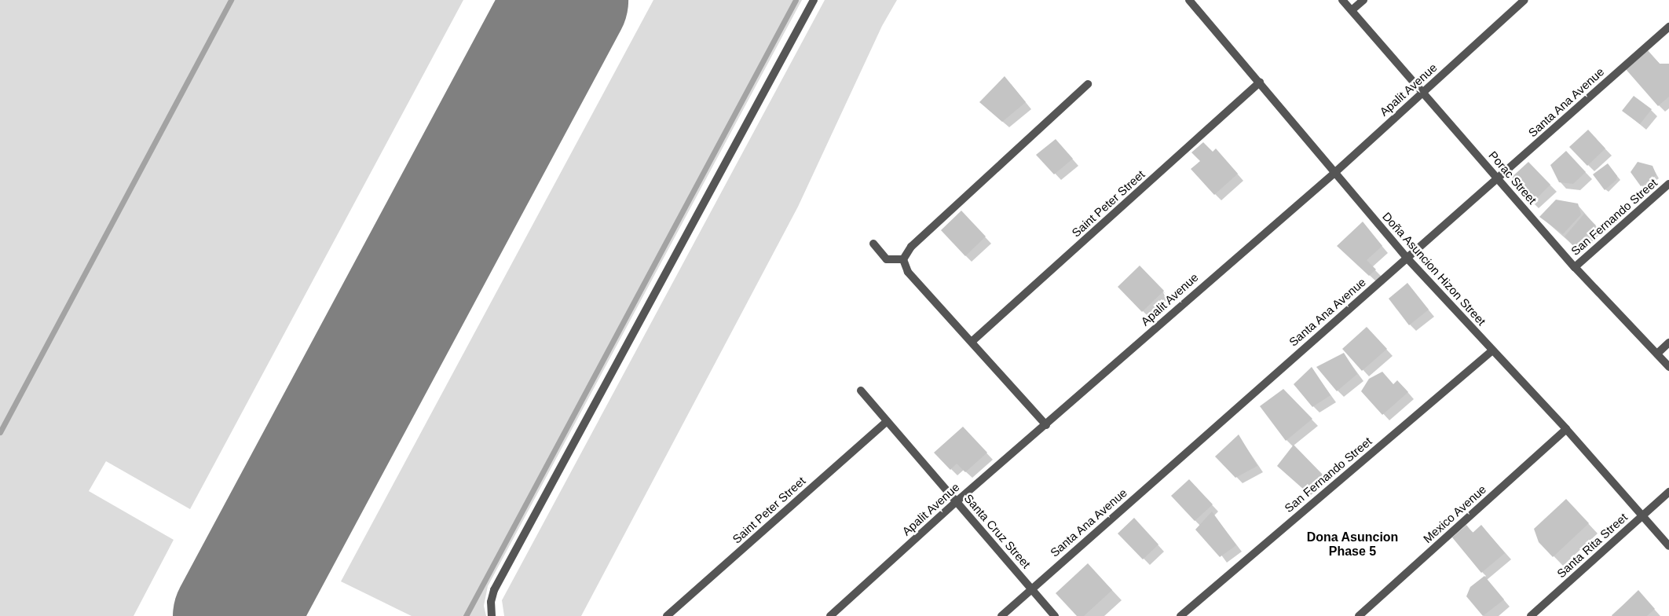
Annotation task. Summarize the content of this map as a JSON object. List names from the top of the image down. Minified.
{"streets":{"street":["Apalit Avenue","Santa Ana Avenue","Porac Street","Saint Peter Street","San Fernando Street","Doña Asuncion Hizon Street","Mexico Avenue","Santa Cruz Street","Santa Rita Street"]},"crossings":[["Apalit Avenue","Porac Street"],["Apalit Avenue","Doña Asuncion Hizon Street"],["Apalit Avenue","Santa Cruz Street"],["Santa Ana Avenue","Porac Street"],["Santa Ana Avenue","Doña Asuncion Hizon Street"],["Santa Ana Avenue","Santa Cruz Street"],["Porac Street","San Fernando Street"],["Saint Peter Street","Doña Asuncion Hizon Street"],["Saint Peter Street","Santa Cruz Street"],["San Fernando Street","Doña Asuncion Hizon Street"],["Doña Asuncion Hizon Street","Mexico Avenue"],["Doña Asuncion Hizon Street","Santa Rita Street"]],"districts":["Dona Asuncion Phase 5"]}
